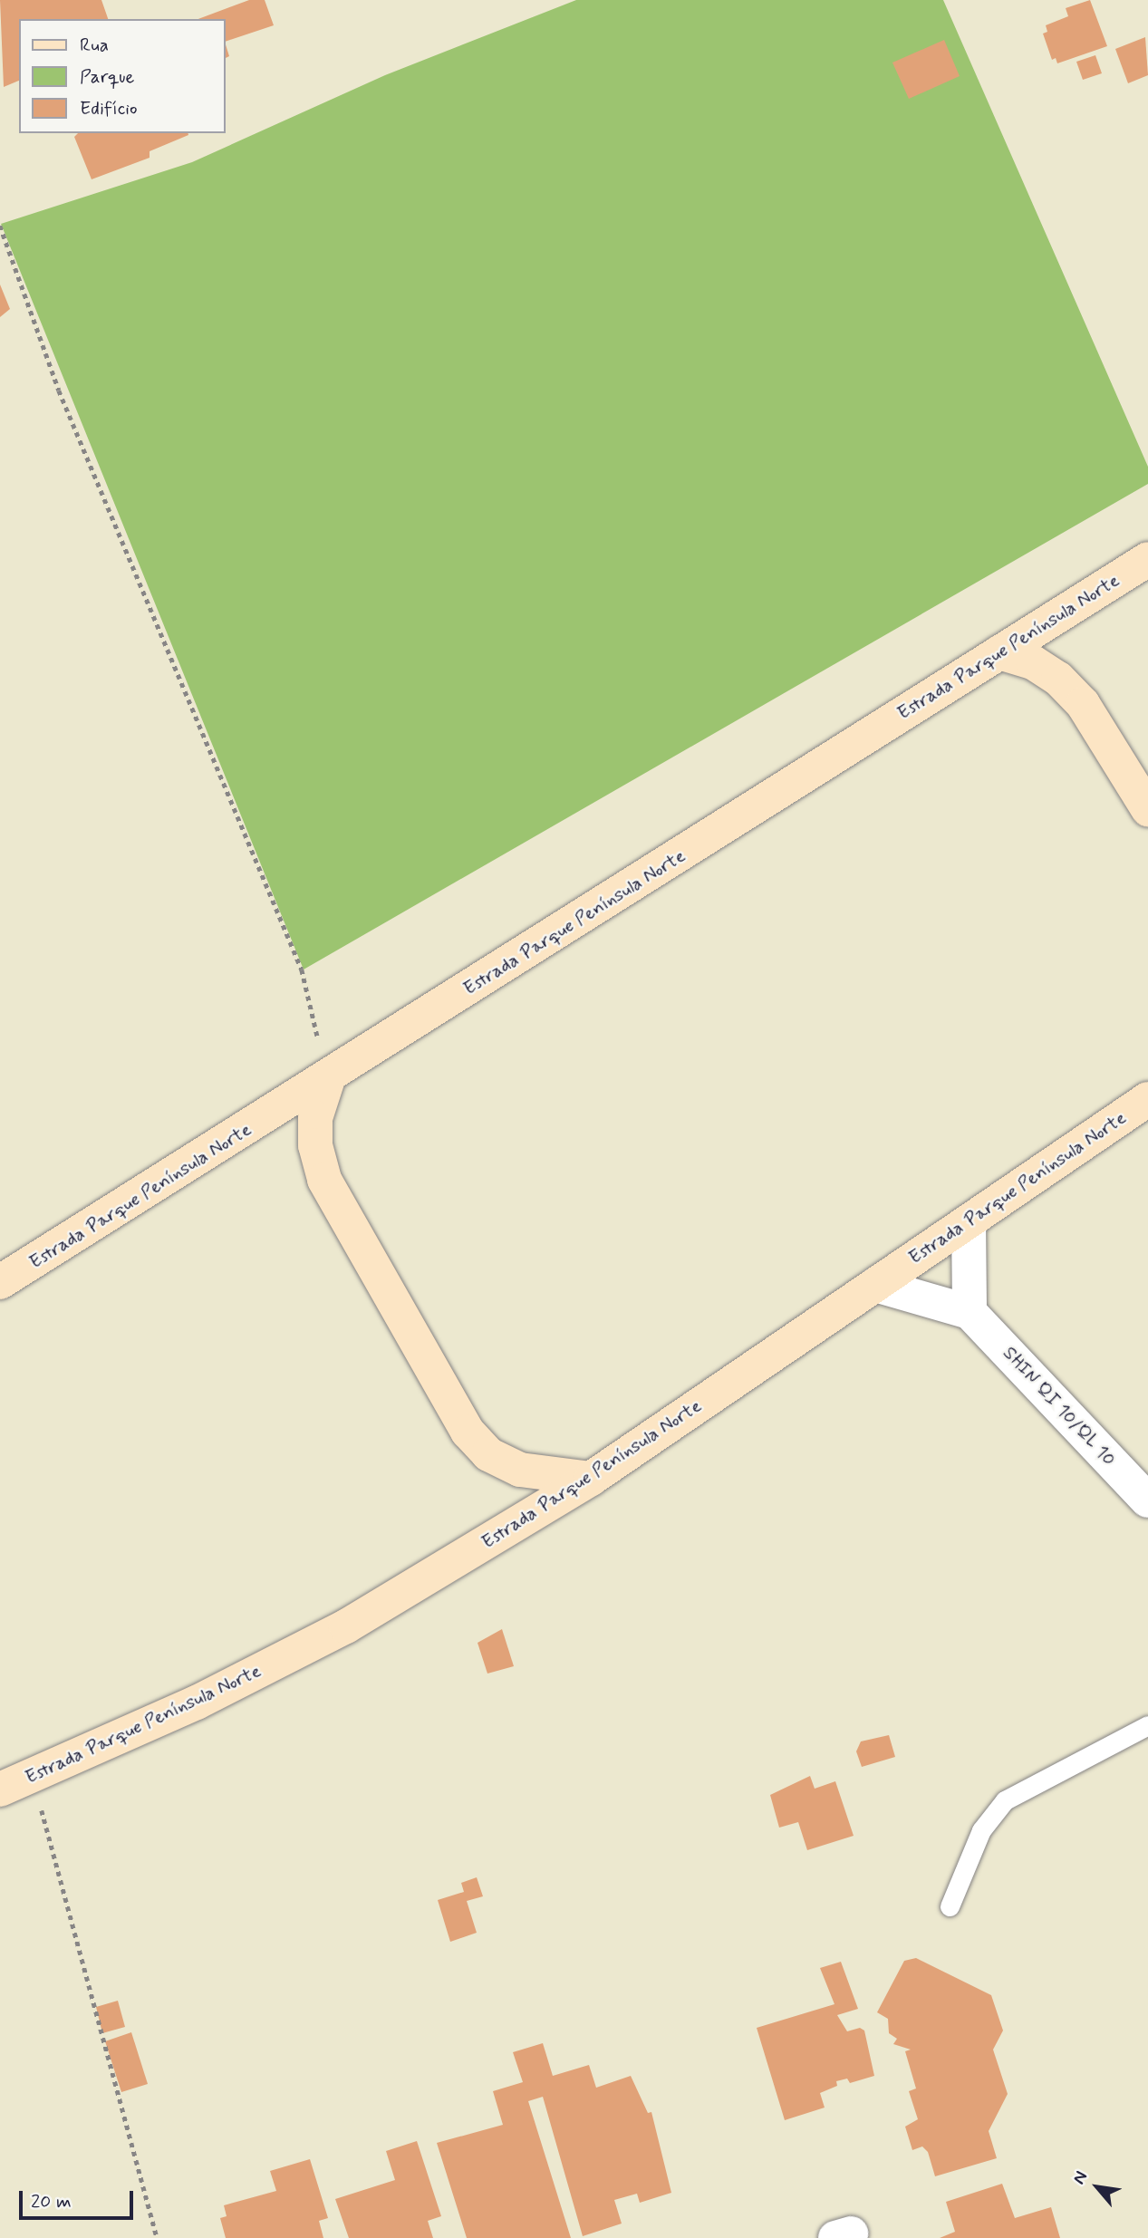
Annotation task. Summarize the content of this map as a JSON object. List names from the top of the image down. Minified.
{"streets":{"main road":["Estrada Parque Península Norte"],"street":["SHIN QI 10/QL 10"]},"legend":["Rua","Parque","Edifício"],"scale_bar":"20 m","north":"top left"}
